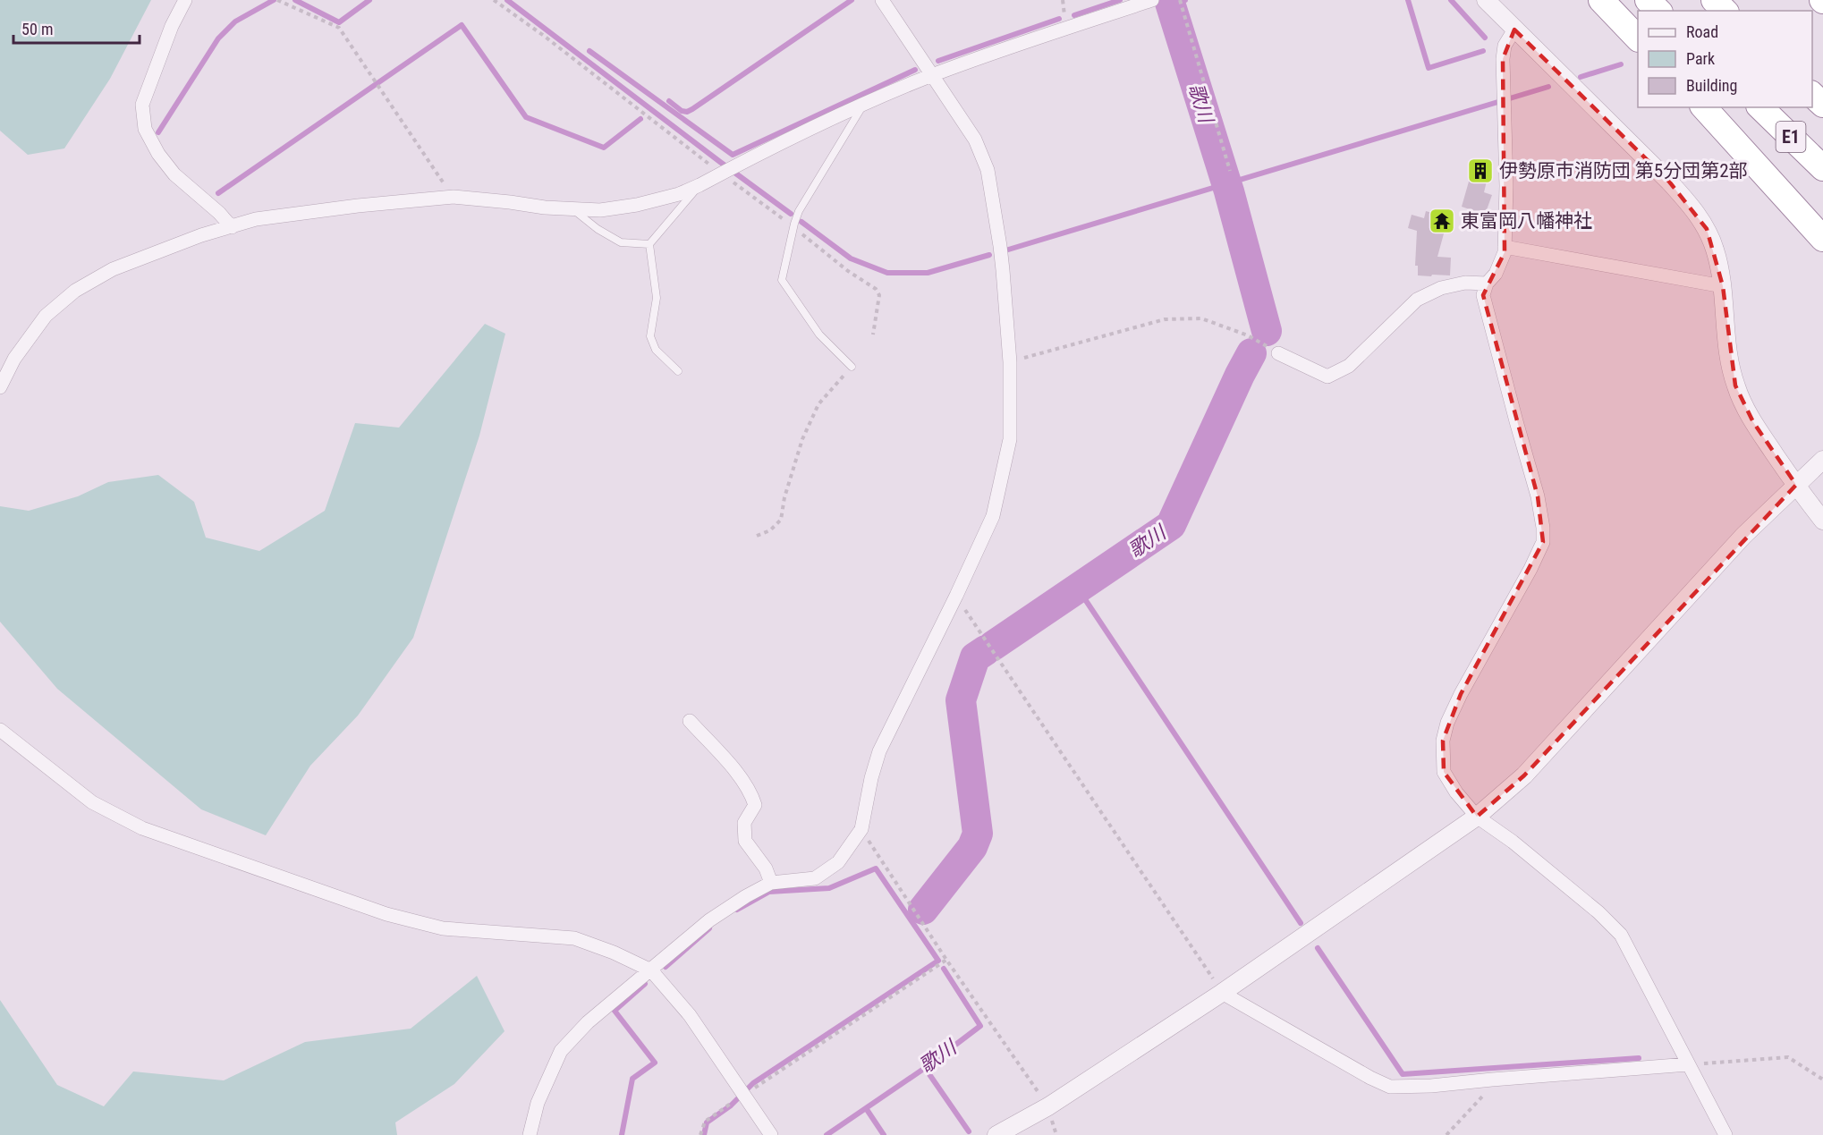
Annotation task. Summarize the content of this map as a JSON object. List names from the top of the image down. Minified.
{"streets":{"highway":["E1"]},"water":["歌川"],"places":{"building":["伊勢原市消防団 第5分団第2部"],"temple":["東富岡八幡神社"]},"legend":["Road","Park","Building"],"scale_bar":"50 m"}
